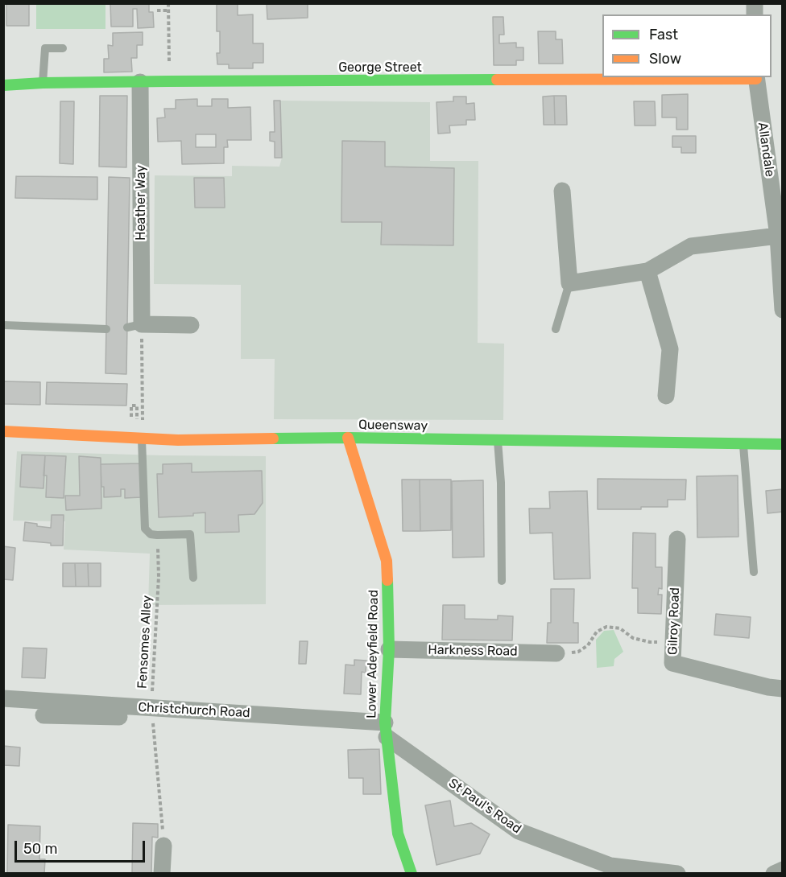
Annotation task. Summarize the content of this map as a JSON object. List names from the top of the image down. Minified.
{"streets":{"street":["George Street","Allandale","Heather Way","Queensway","Gilroy Road","Harkness Road","Lower Adeyfield Road","Christchurch Road","St Paul's Road"],"path":["Fensomes Alley"]},"crossings":[["George Street","Allandale"],["George Street","Heather Way"],["Queensway","Lower Adeyfield Road"],["Fensomes Alley","Christchurch Road"],["Harkness Road","Lower Adeyfield Road"],["Lower Adeyfield Road","Christchurch Road"],["Lower Adeyfield Road","St Paul's Road"],["Christchurch Road","St Paul's Road"]],"legend":["Fast","Slow"],"scale_bar":"50 m"}
